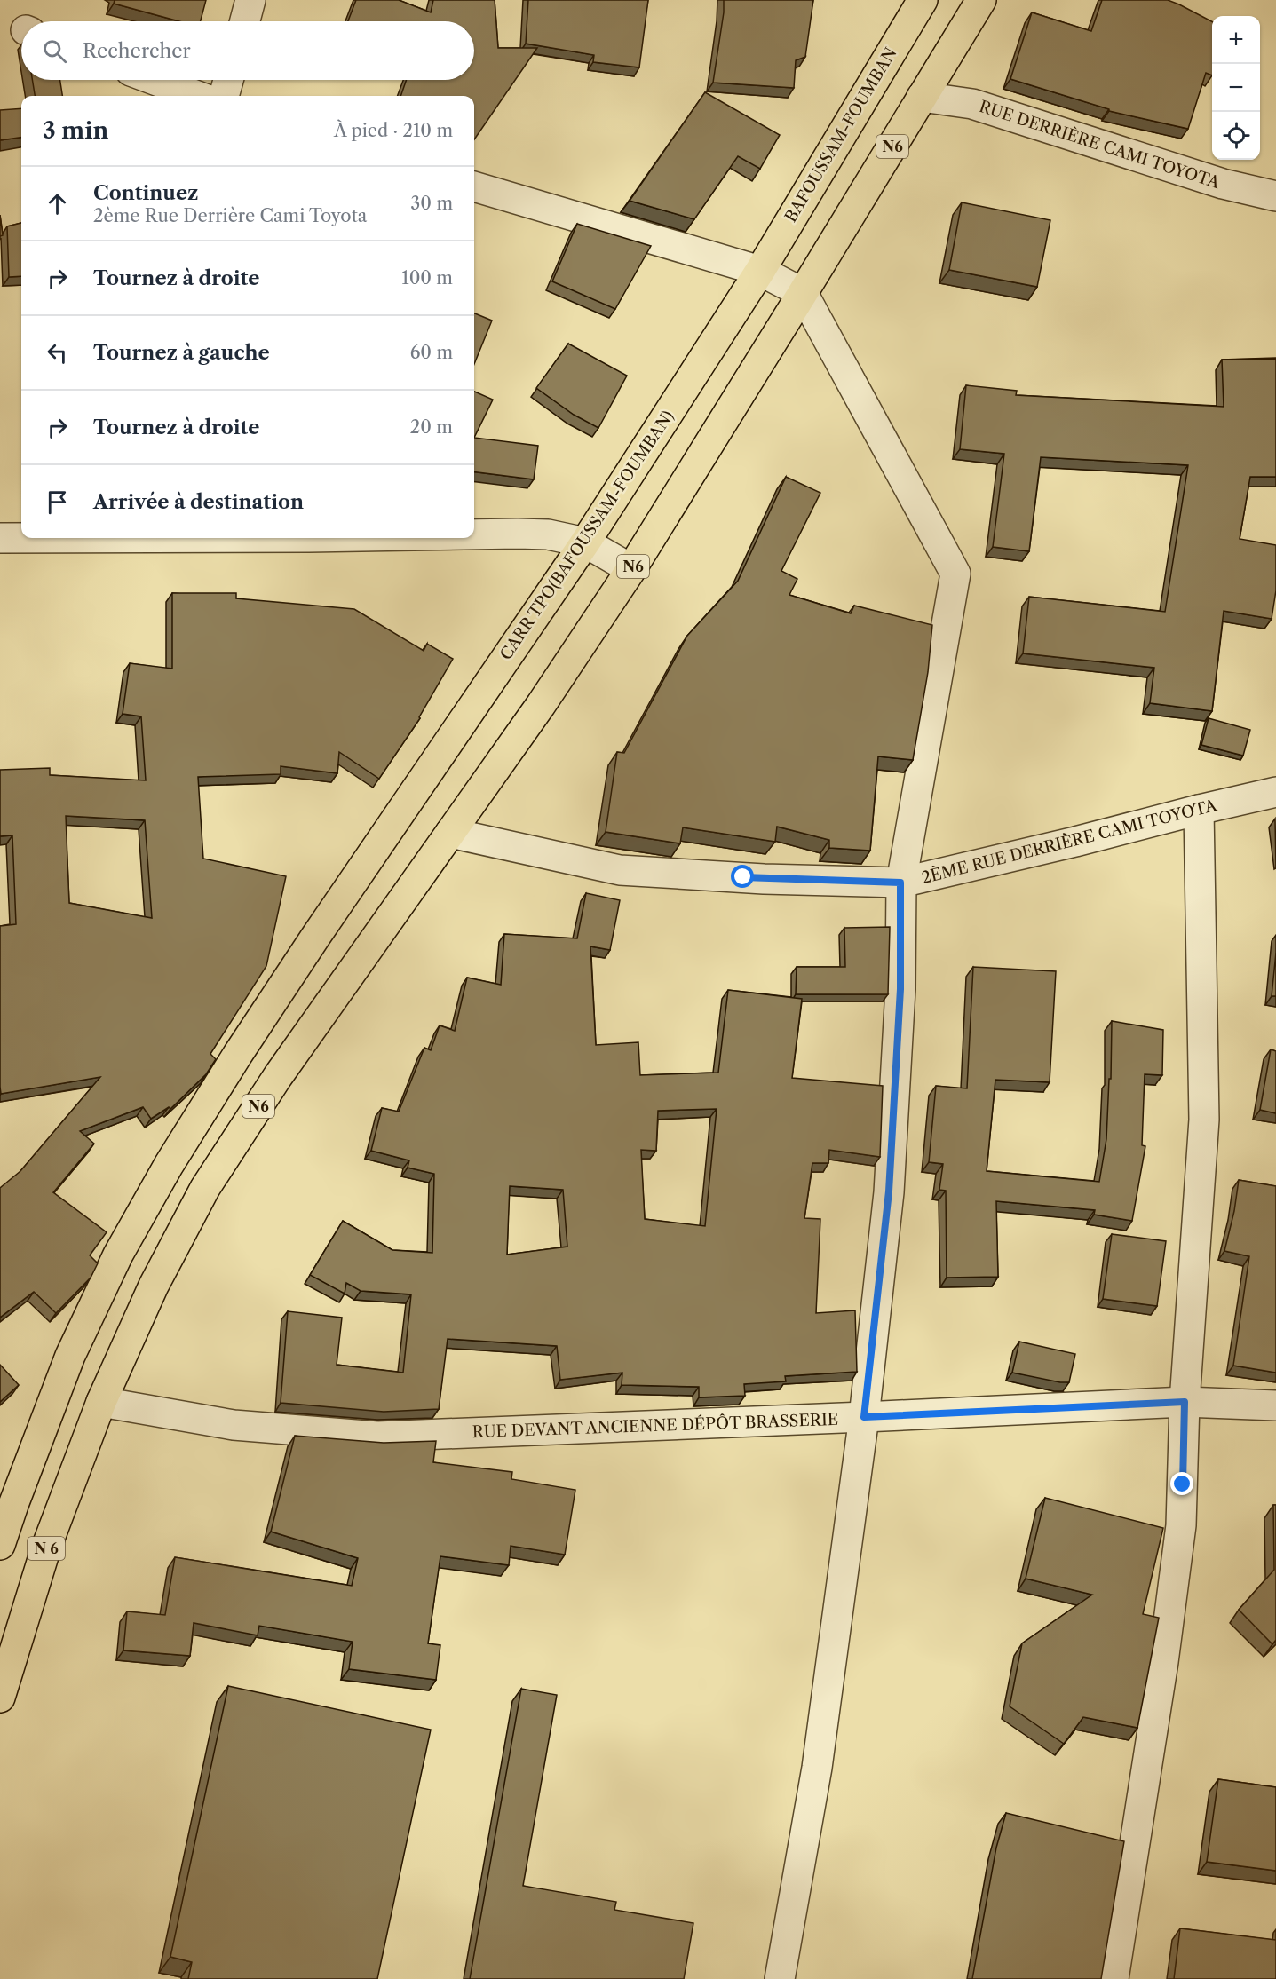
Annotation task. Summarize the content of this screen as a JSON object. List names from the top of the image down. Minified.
{"streets":{"highway":["BAFOUSSAM-FOUMBAN","N6","CARR TPO(BAFOUSSAM-FOUMBAN)","N 6"],"street":["RUE DERRIÈRE CAMI TOYOTA","2ÈME RUE DERRIÈRE CAMI TOYOTA","RUE DEVANT ANCIENNE DÉPÔT BRASSERIE"]},"crossings":[["BAFOUSSAM-FOUMBAN","CARR TPO(BAFOUSSAM-FOUMBAN)"],["RUE DERRIÈRE CAMI TOYOTA","N6"],["N6","2ÈME RUE DERRIÈRE CAMI TOYOTA"],["N6","RUE DEVANT ANCIENNE DÉPÔT BRASSERIE"],["N6","N 6"],["RUE DEVANT ANCIENNE DÉPÔT BRASSERIE","N 6"]],"page":{"map_buttons":["+","−"],"search":"Rechercher","heading":["3 min","À pied · 210 m"],"list":[["Continuez","2ème Rue Derrière Cami Toyota","30 m"],["Tournez à droite","100 m"],["Tournez à gauche","60 m"],["Tournez à droite","20 m"],"Arrivée à destination"]}}
